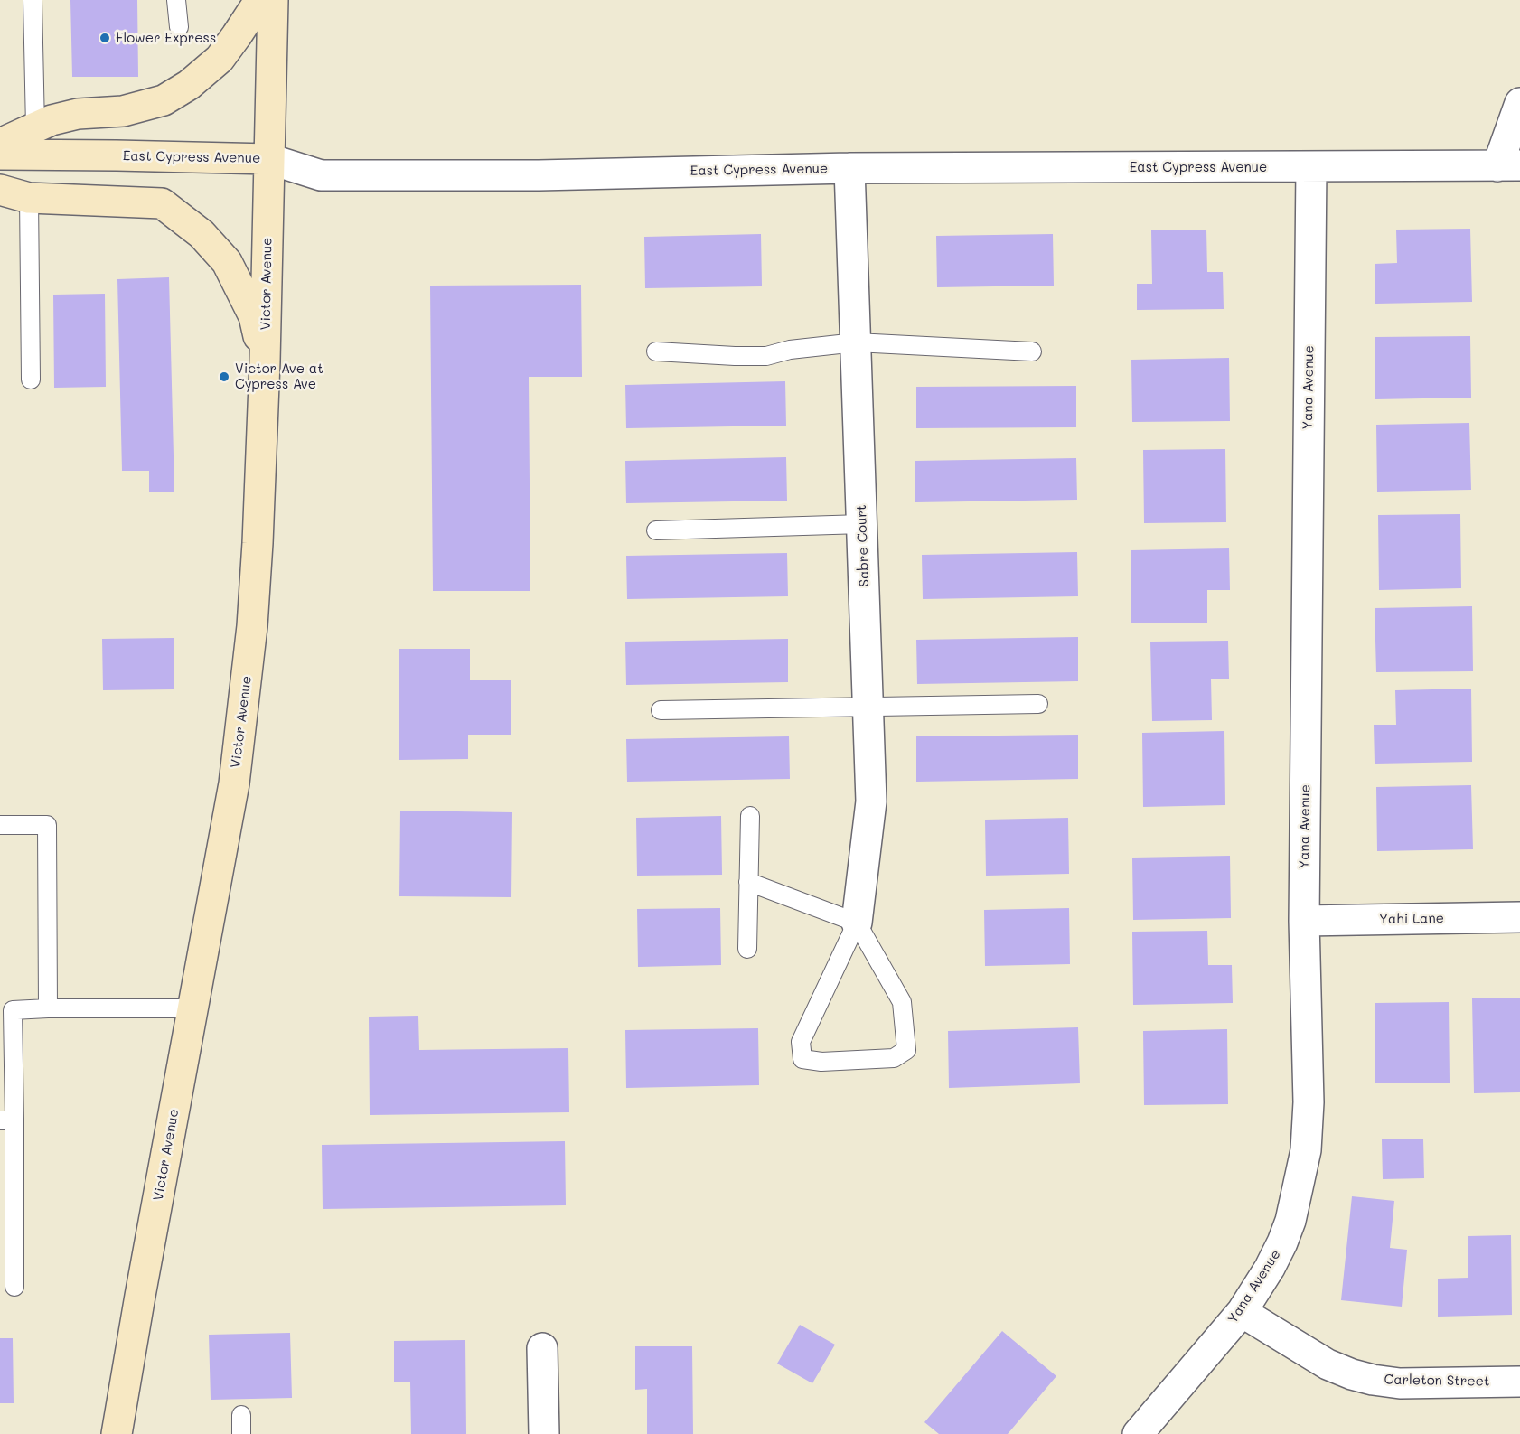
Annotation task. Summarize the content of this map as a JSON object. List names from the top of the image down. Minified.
{"streets":{"main road":["East Cypress Avenue","Victor Avenue"],"street":["Yana Avenue","Sabre Court","Yahi Lane","Carleton Street"]},"crossings":[["East Cypress Avenue","Victor Avenue"],["East Cypress Avenue","Yana Avenue"],["East Cypress Avenue","Sabre Court"],["Yana Avenue","Yahi Lane"],["Yana Avenue","Carleton Street"]],"places":["Flower Express","Victor Ave at Cypress Ave"]}
